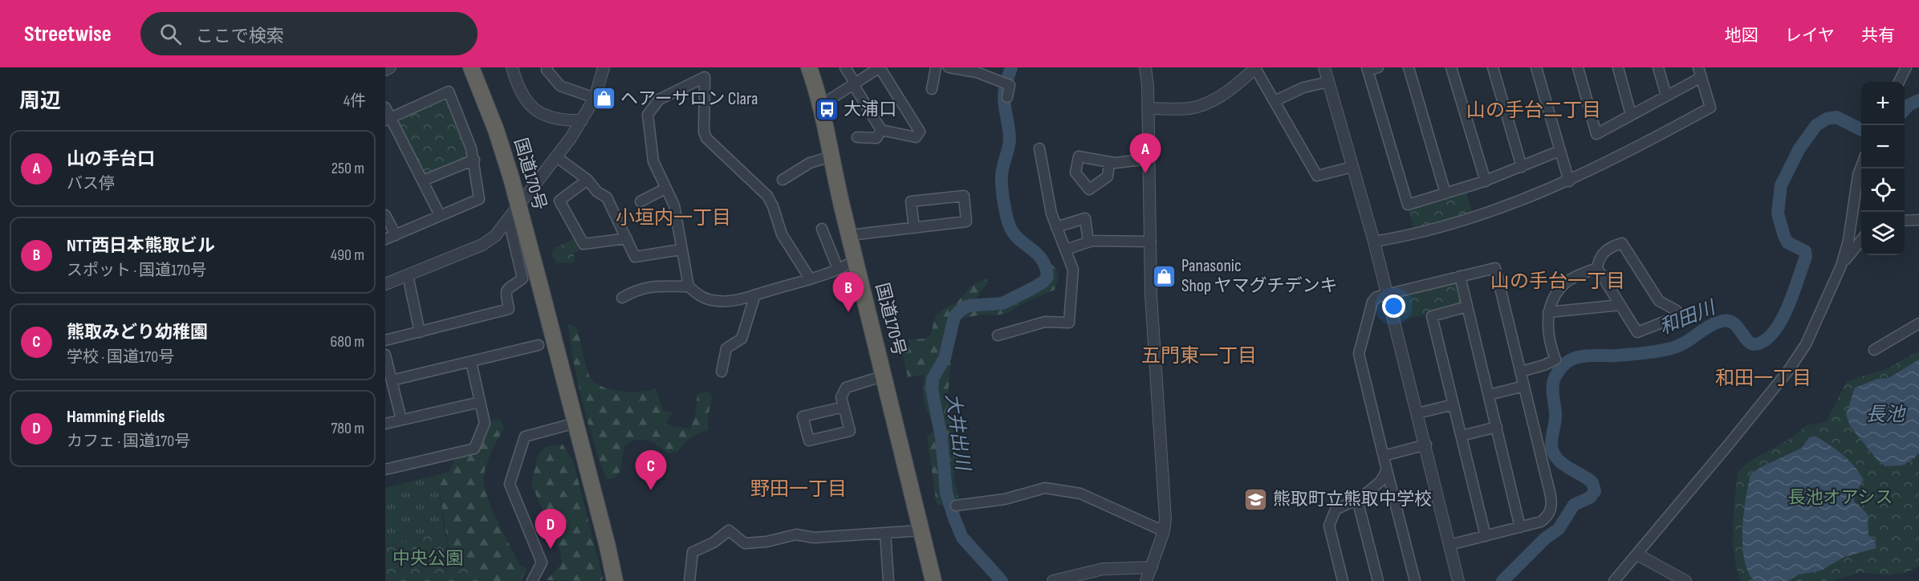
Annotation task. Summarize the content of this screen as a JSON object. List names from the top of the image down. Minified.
{"streets":{"highway":["国道170号"]},"districts":["山の手台二丁目","小垣内一丁目","山の手台一丁目","五門東一丁目","和田一丁目","野田一丁目"],"water":["和田川","長池","大井出川"],"parks":["長池オアシス","中央公園"],"places":{"shop":["ヘアーサロン Clara","Panasonic Shop ヤマグチデンキ"],"bus stop":["大浦口"],"school or university":["熊取町立熊取中学校"]},"page":{"header":"Streetwise","search":"ここで検索","nav":["地図","レイヤ","共有"],"heading":["周辺","4件"],"map_buttons":["+","−"],"list":[{"mark":"A","name":"山の手台口","note":"バス停","value":"250 m"},{"mark":"B","name":"NTT西日本熊取ビル","note":"スポット · 国道170号","value":"490 m"},{"mark":"C","name":"熊取みどり幼稚園","note":"学校 · 国道170号","value":"680 m"},{"mark":"D","name":"Hamming Fields","note":"カフェ · 国道170号","value":"780 m"}],"pins":["A","B","C","D"]}}
